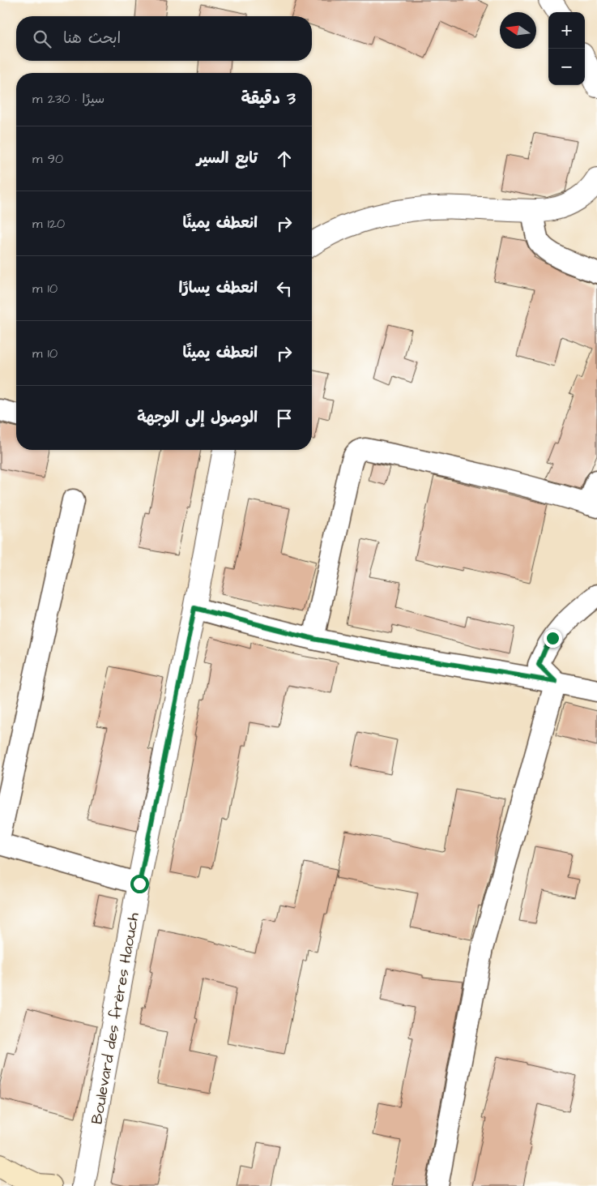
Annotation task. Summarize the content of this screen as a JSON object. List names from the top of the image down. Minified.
{"streets":{"street":["Boulevard des frères Haouch"]},"north":"left","page":{"map_buttons":["+","−"],"search":"ابحث هنا","heading":["3 دقيقة","سيرًا · 230 m"],"list":[["تابع السير","90 m"],["انعطف يمينًا","120 m"],["انعطف يسارًا","10 m"],["انعطف يمينًا","10 m"],"الوصول إلى الوجهة"]}}
